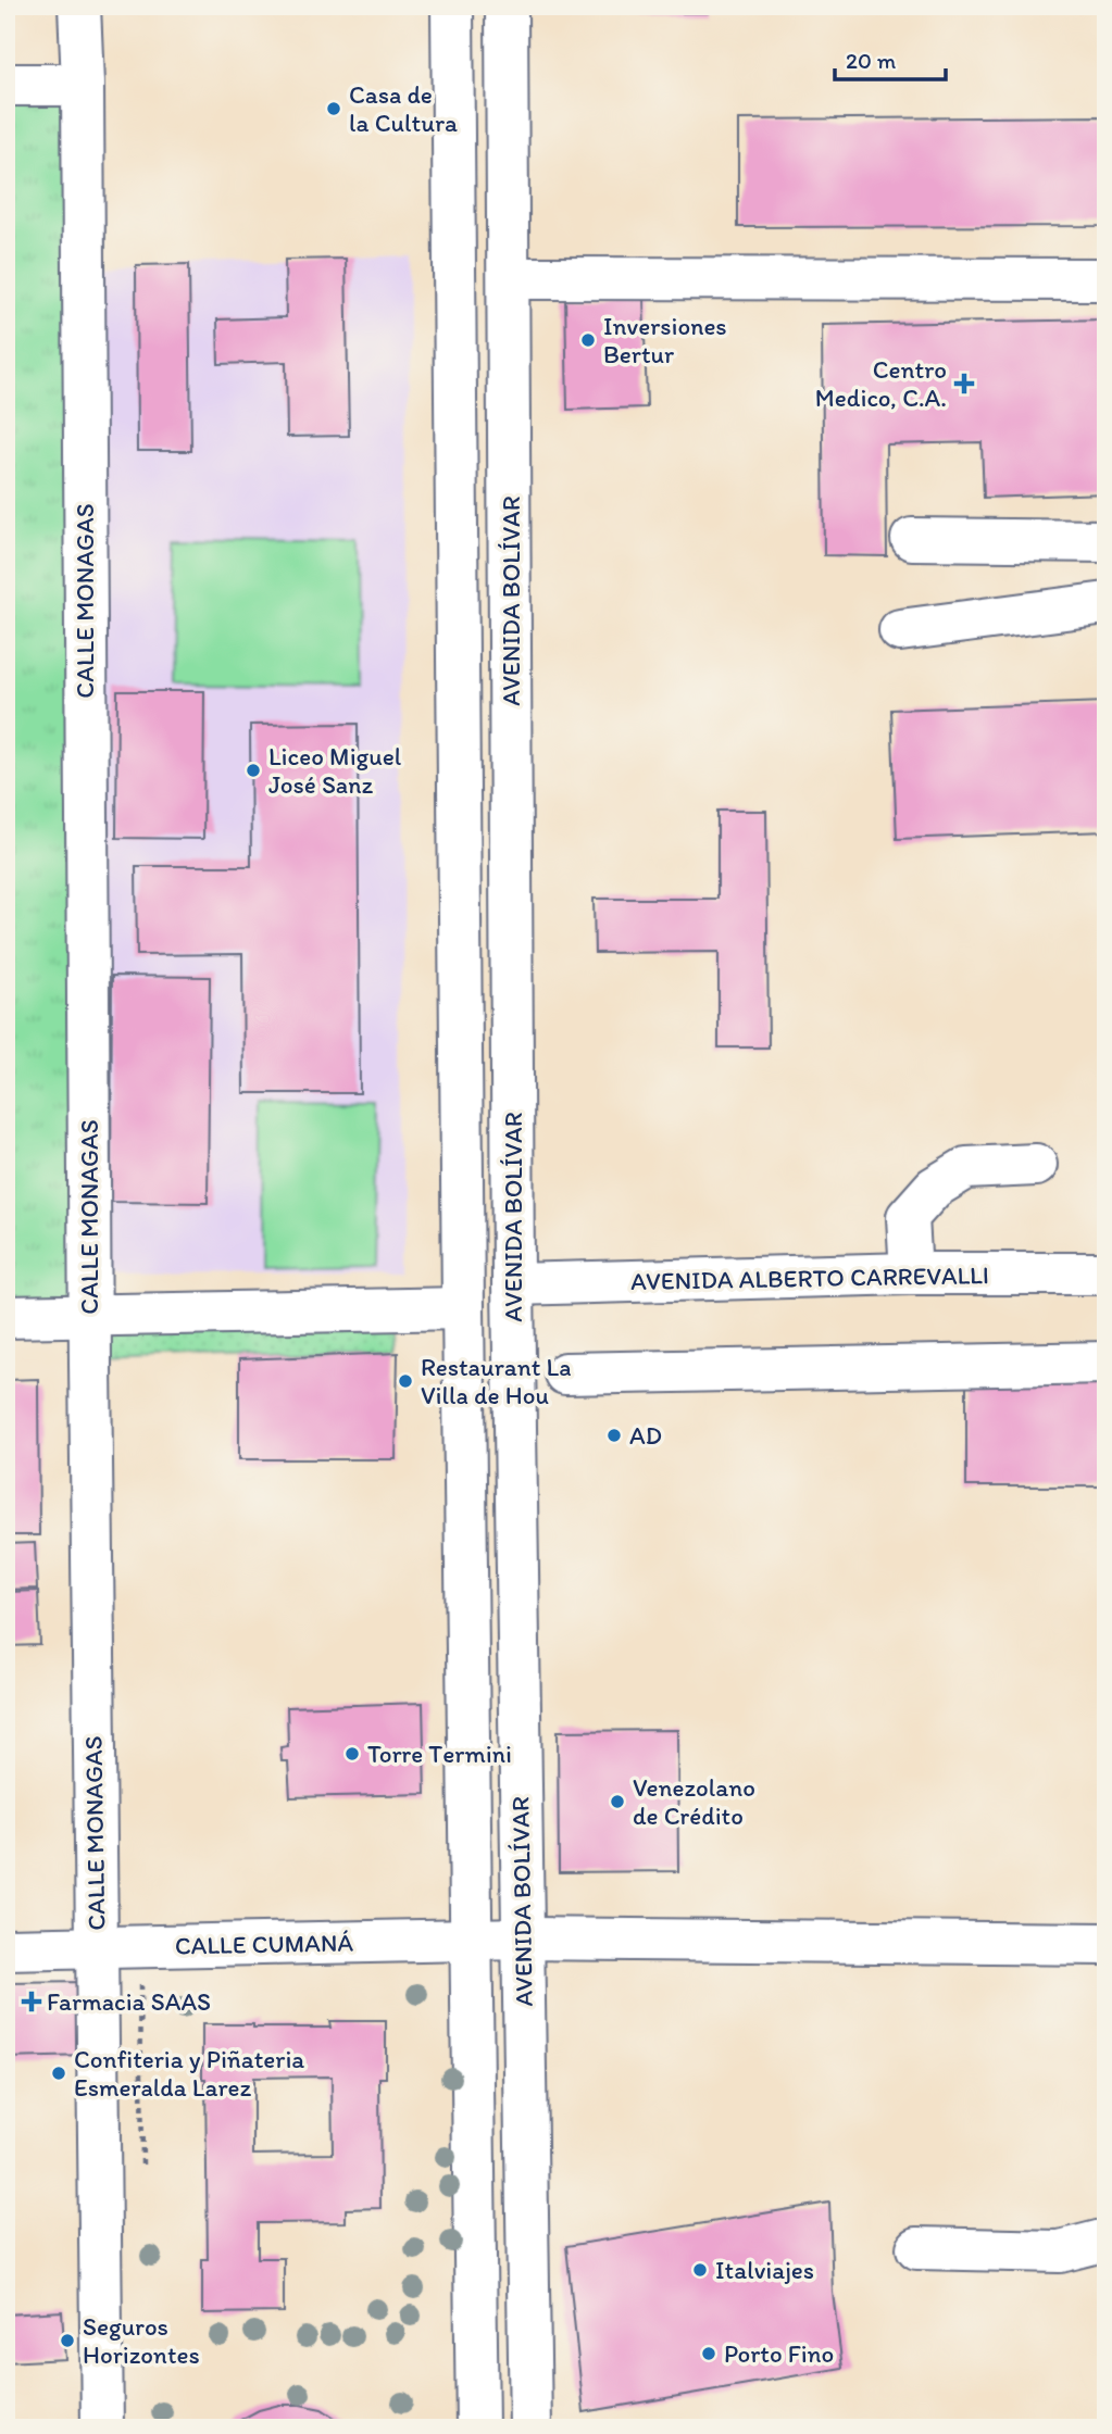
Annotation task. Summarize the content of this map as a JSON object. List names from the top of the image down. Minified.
{"streets":{"street":["CALLE MONAGAS","AVENIDA BOLÍVAR","AVENIDA ALBERTO CARREVALLI","CALLE CUMANÁ"]},"crossings":[["CALLE MONAGAS","CALLE CUMANÁ"],["AVENIDA BOLÍVAR","AVENIDA ALBERTO CARREVALLI"],["AVENIDA BOLÍVAR","CALLE CUMANÁ"]],"places":{"other":["Casa de la Cultura","Inversiones Bertur","Liceo Miguel José Sanz","Restaurant La Villa de Hou","AD","Torre Termini","Venezolano de Crédito","Confiteria y Piñateria Esmeralda Larez","Italviajes","Seguros Horizontes","Porto Fino"],"health":["Centro Medico, C.A.","Farmacia SAAS"]},"scale_bar":"20 m"}
